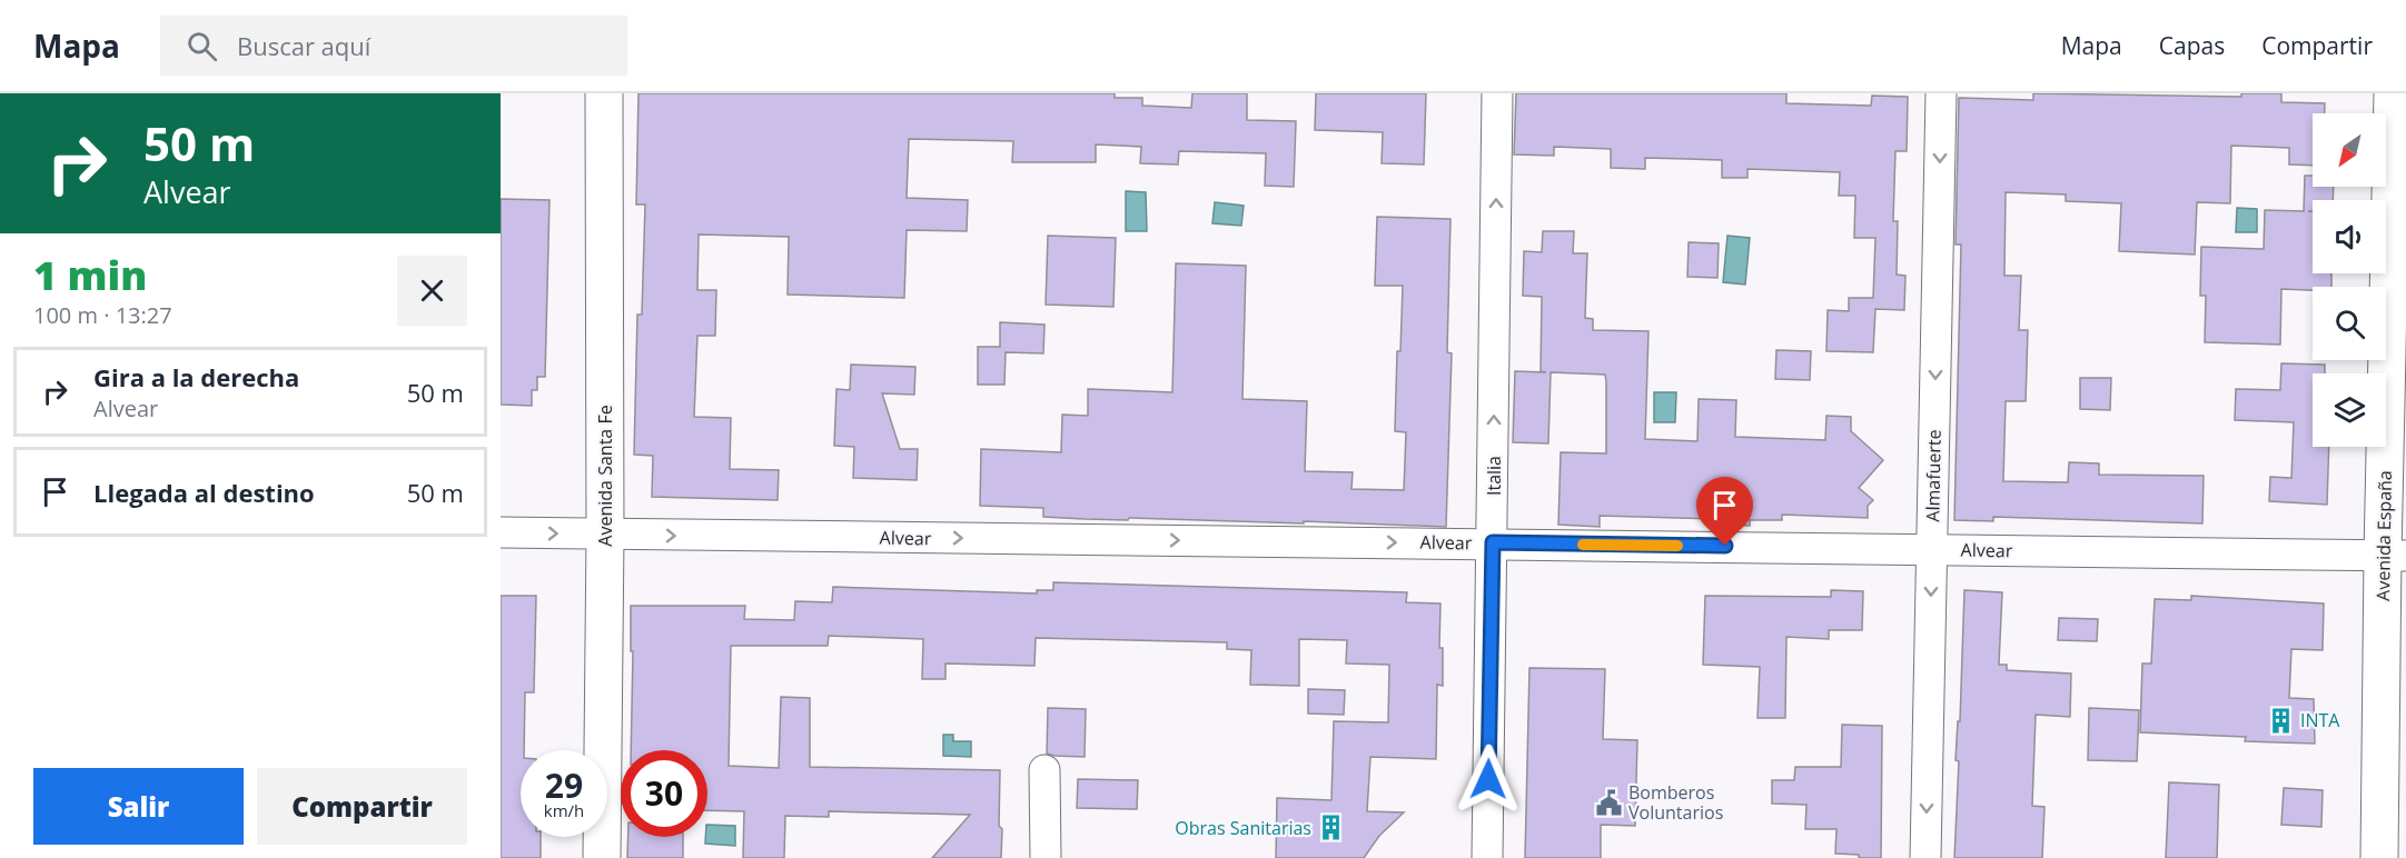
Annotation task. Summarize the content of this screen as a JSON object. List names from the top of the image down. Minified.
{"streets":{"main road":["Avenida Santa Fe","Avenida España"],"street":["Italia","Almafuerte","Alvear"]},"crossings":[["Avenida Santa Fe","Alvear"],["Italia","Alvear"],["Almafuerte","Alvear"],["Avenida España","Alvear"]],"one_way":["Italia","Almafuerte","Alvear"],"places":{"building":["INTA","Obras Sanitarias"],"public building":["Bomberos Voluntarios"]},"north":"bottom left","page":{"header":"Mapa","search":"Buscar aquí","nav":["Mapa","Capas","Compartir"],"turn":["50 m","Alvear"],"heading":["1 min","100 m · 13:27"],"list":[{"name":"Gira a la derecha","note":"Alvear","value":"50 m"},{"name":"Llegada al destino","value":"50 m"}],"speed":"29 km/h","limit":"30","buttons":["Salir","Compartir"]}}
